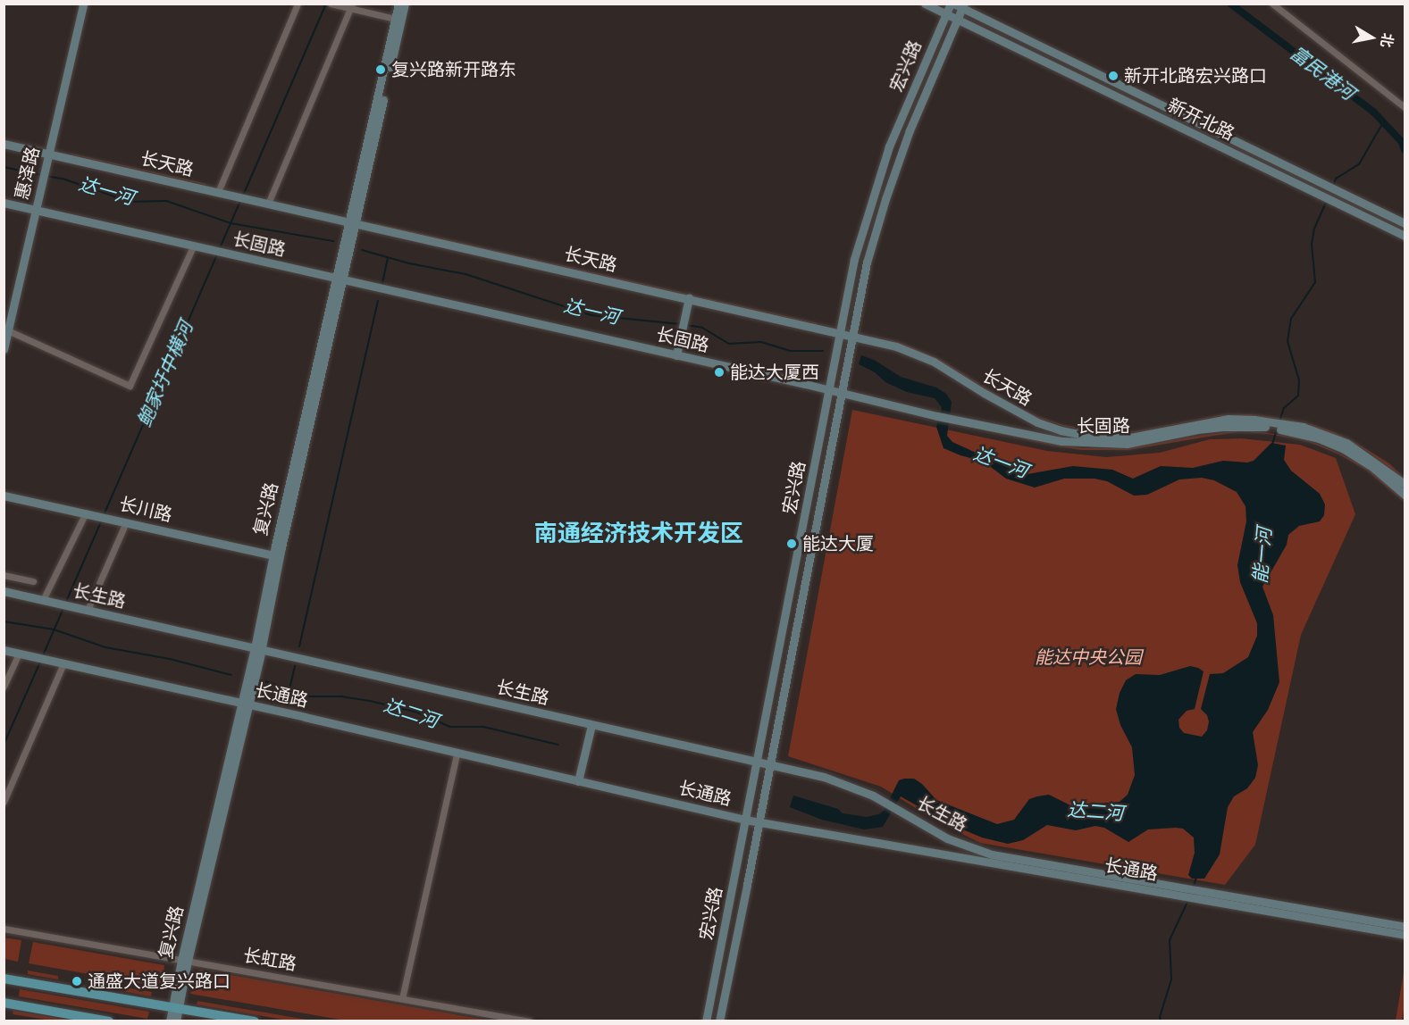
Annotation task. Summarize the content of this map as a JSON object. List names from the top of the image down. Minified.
{"streets":{"street":["宏兴路","新开北路","长天路","惠泽路","长固路","复兴路","长川路","长生路","长通路","长虹路"]},"crossings":[["宏兴路","新开北路"],["宏兴路","长天路"],["宏兴路","长固路"],["宏兴路","长生路"],["宏兴路","长通路"],["长天路","惠泽路"],["长天路","长固路"],["长天路","复兴路"],["惠泽路","长固路"],["长固路","复兴路"],["复兴路","长川路"],["复兴路","长生路"],["复兴路","长通路"],["复兴路","长虹路"],["长生路","长通路"]],"districts":["南通经济技术开发区"],"water":["富民港河","达一河","鲍家圩中横河","能一河","达二河"],"parks":["能达中央公园"],"places":["复兴路新开路东","新开北路宏兴路口","能达大厦西","能达大厦","通盛大道复兴路口"],"north":"right"}
